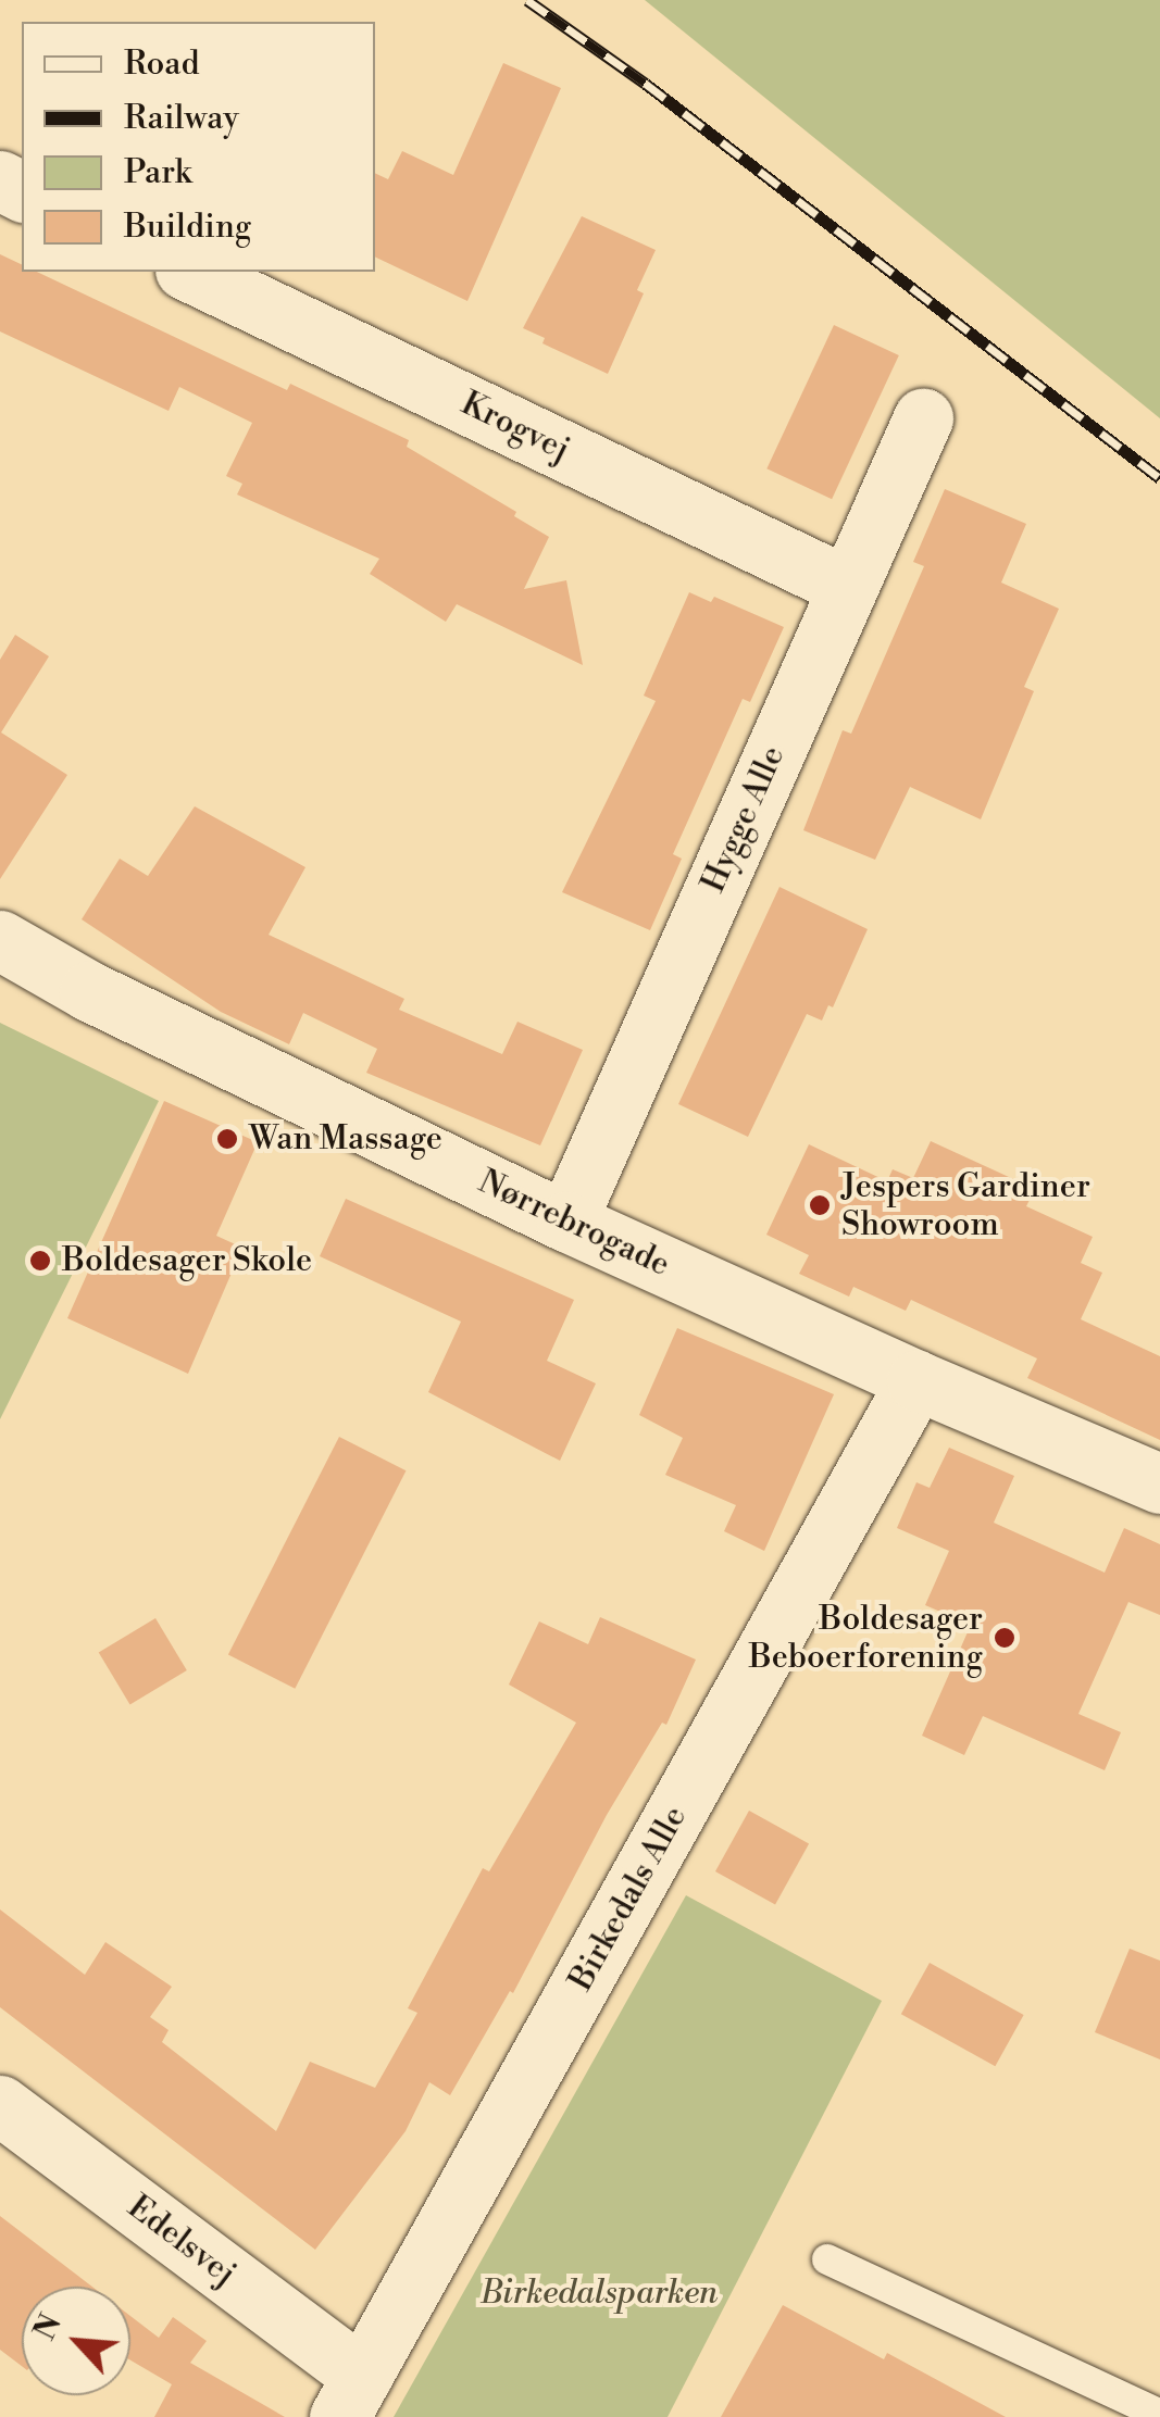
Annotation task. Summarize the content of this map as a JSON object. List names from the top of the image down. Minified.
{"streets":{"street":["Krogvej","Hygge Alle","Nørrebrogade","Birkedals Alle","Edelsvej"]},"crossings":[["Krogvej","Hygge Alle"],["Hygge Alle","Nørrebrogade"],["Nørrebrogade","Birkedals Alle"],["Birkedals Alle","Edelsvej"]],"parks":["Birkedalsparken"],"places":["Wan Massage","Jespers Gardiner Showroom","Boldesager Skole","Boldesager Beboerforening"],"legend":["Road","Railway","Park","Building"],"north":"top left"}
